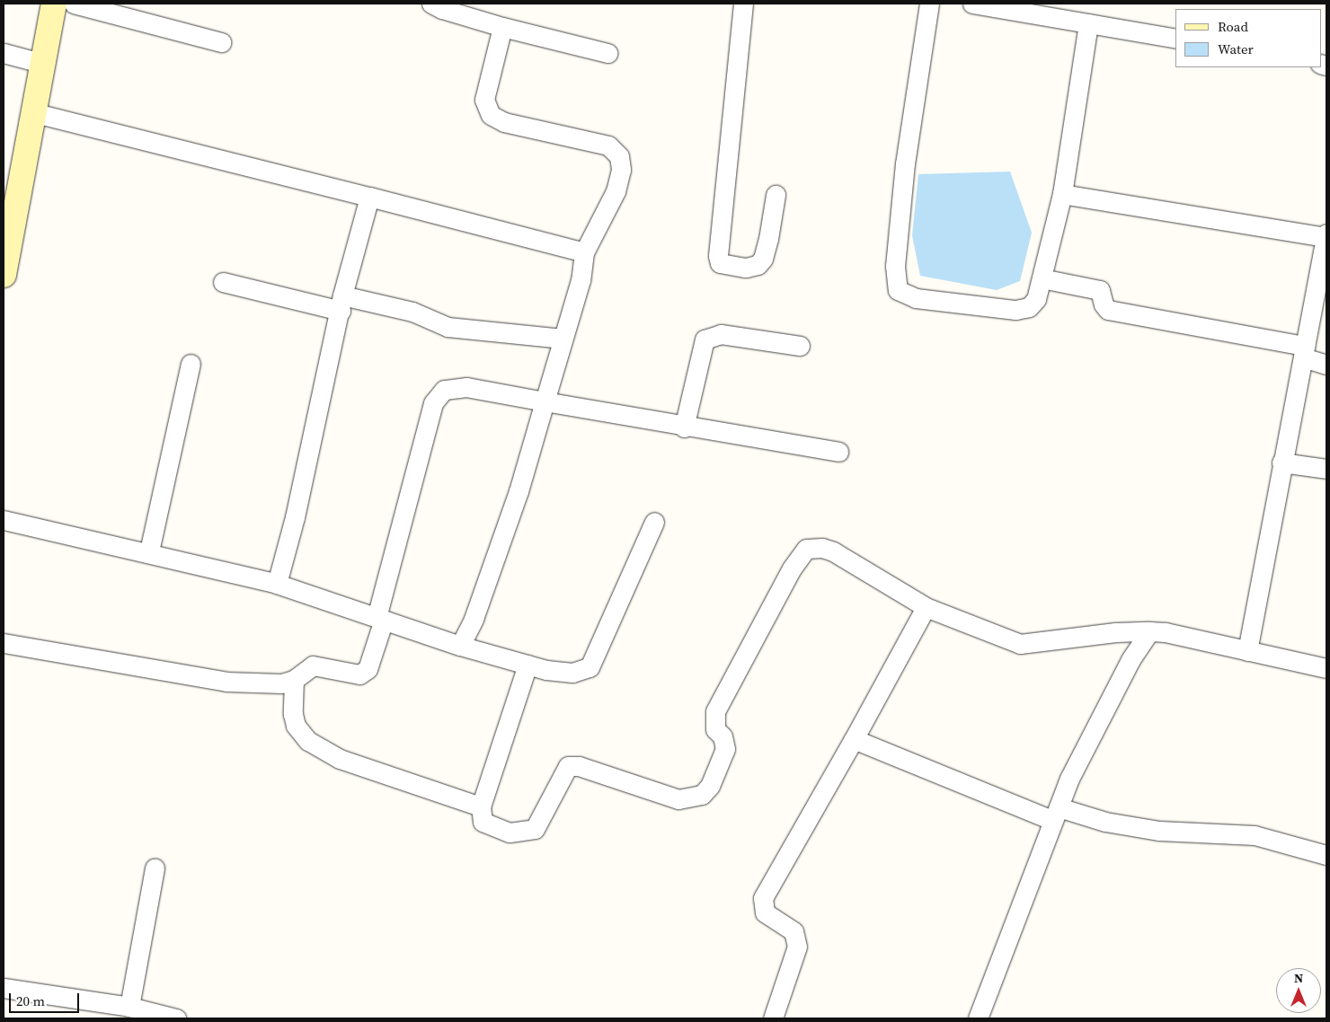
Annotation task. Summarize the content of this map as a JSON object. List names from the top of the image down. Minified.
{"legend":["Road","Water"],"scale_bar":"20 m","north":"top"}
